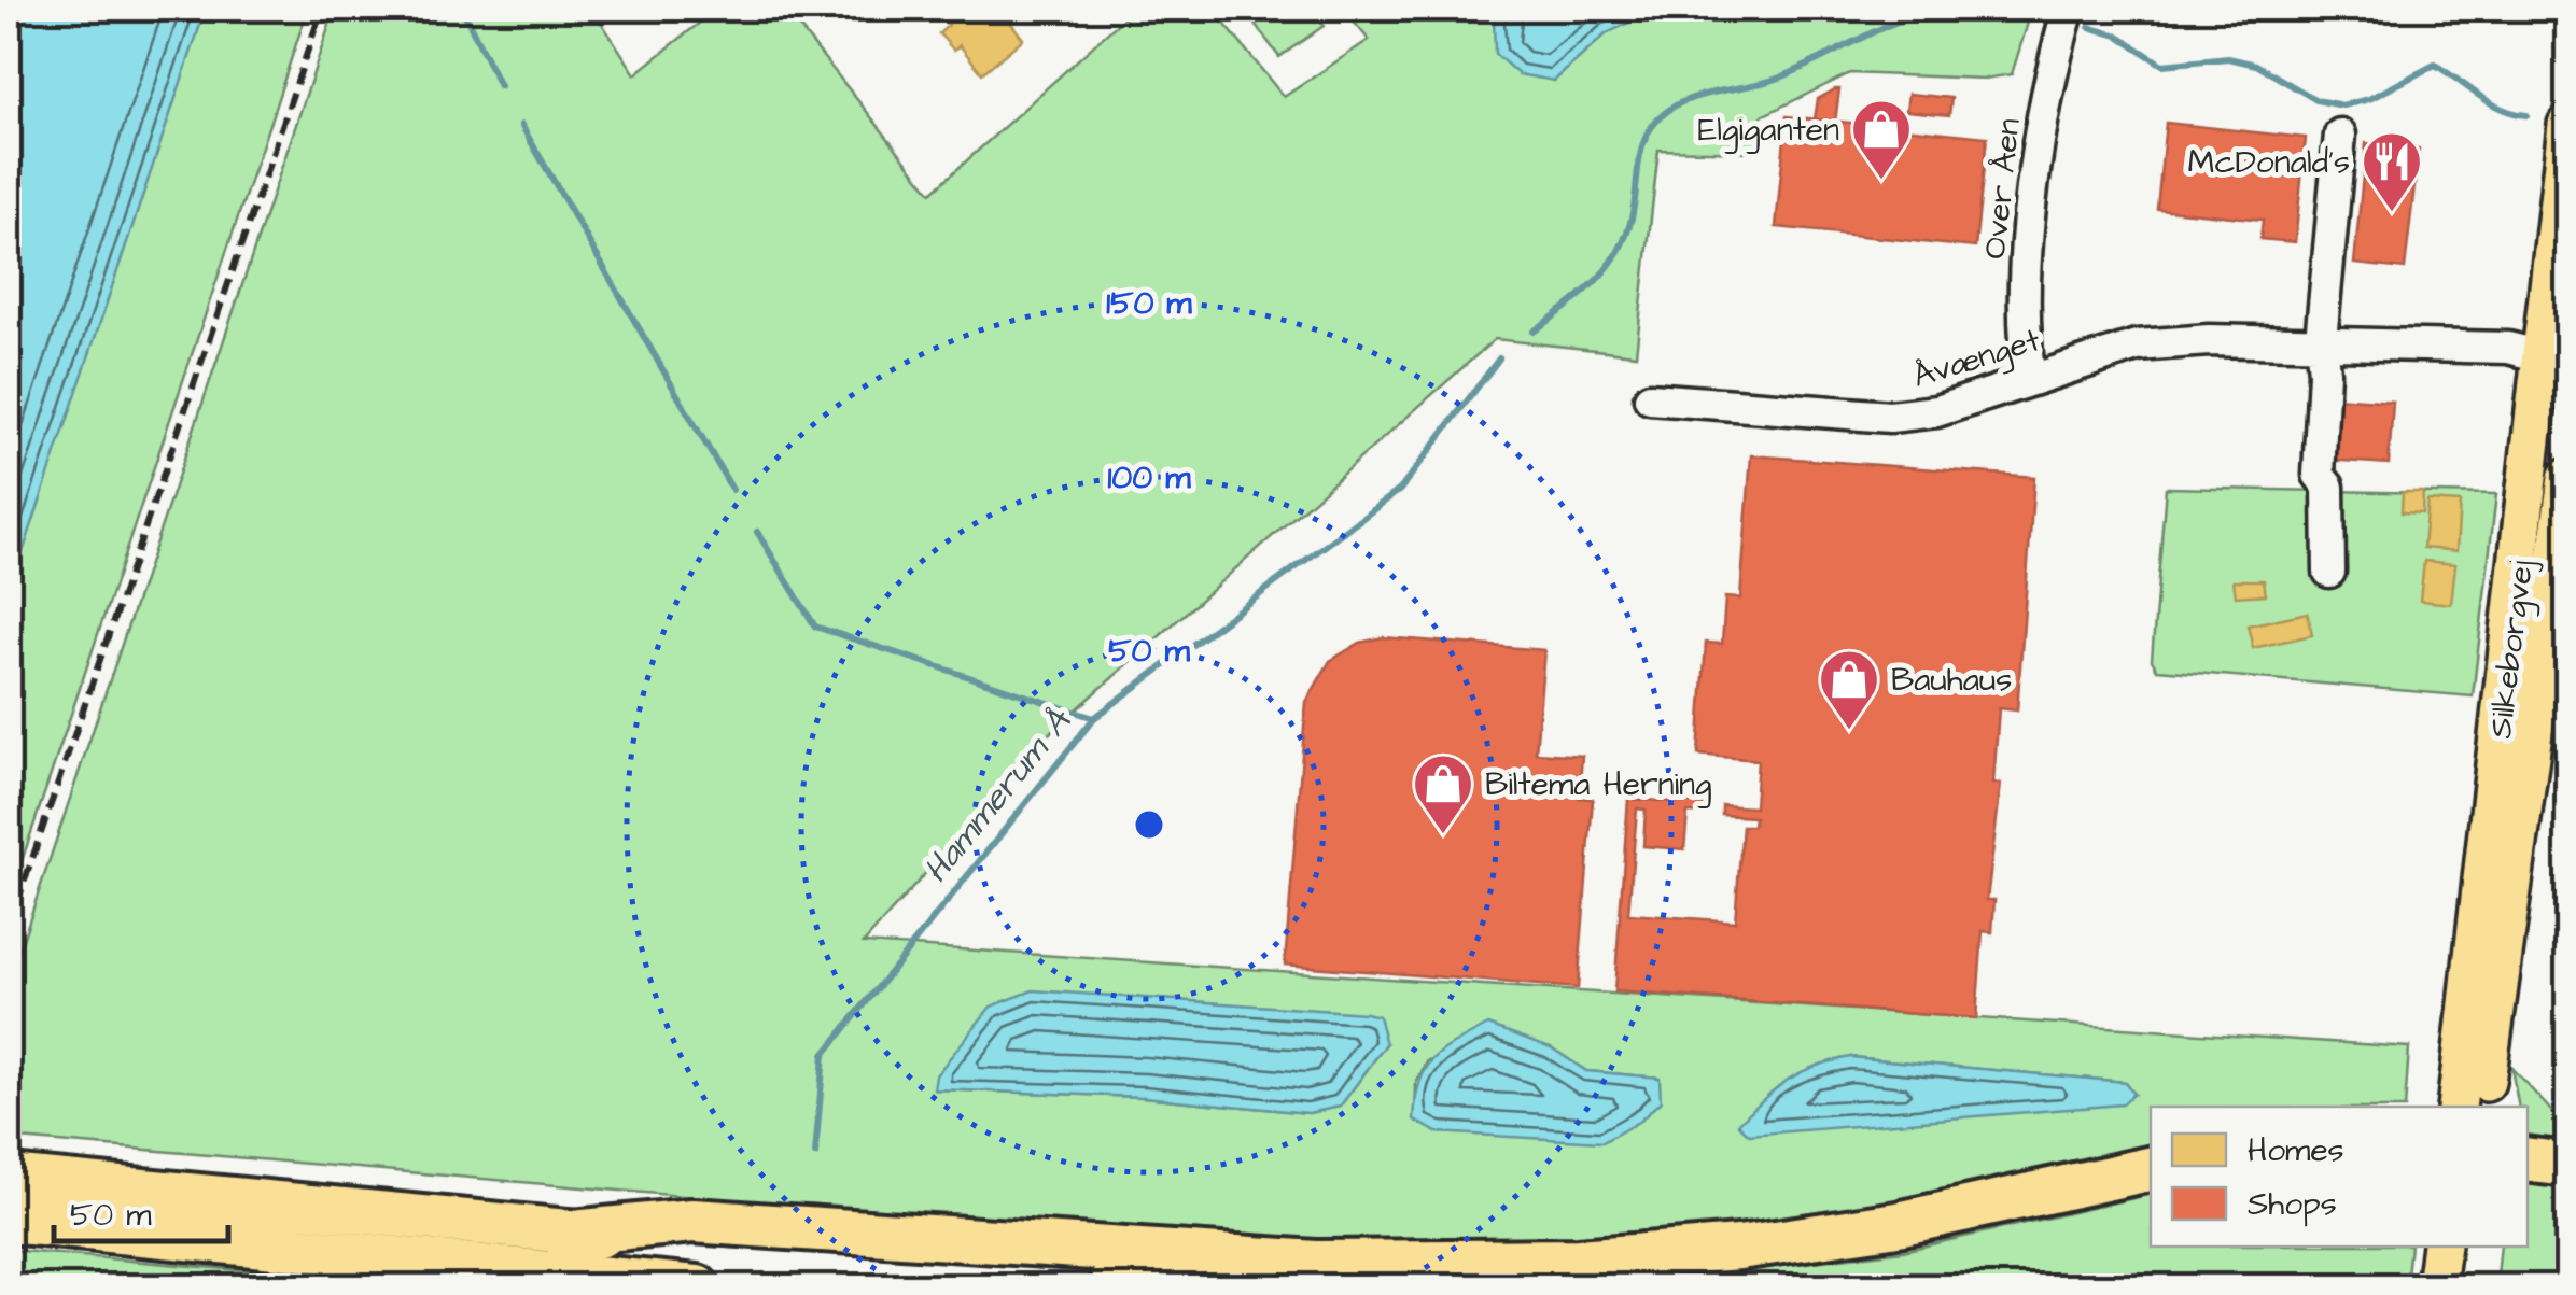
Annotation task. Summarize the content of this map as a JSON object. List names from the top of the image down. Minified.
{"streets":{"main road":["Silkeborgvej"],"street":["Over Åen","Åvænget"]},"crossings":[["Over Åen","Åvænget"],["Åvænget","Silkeborgvej"]],"water":["Hammerum Å"],"places":{"shop":["Elgiganten","Bauhaus","Biltema Herning"],"restaurant":["McDonald's"]},"legend":["Homes","Shops"],"scale_bar":"50 m","rings":["150 m","100 m","50 m"]}
